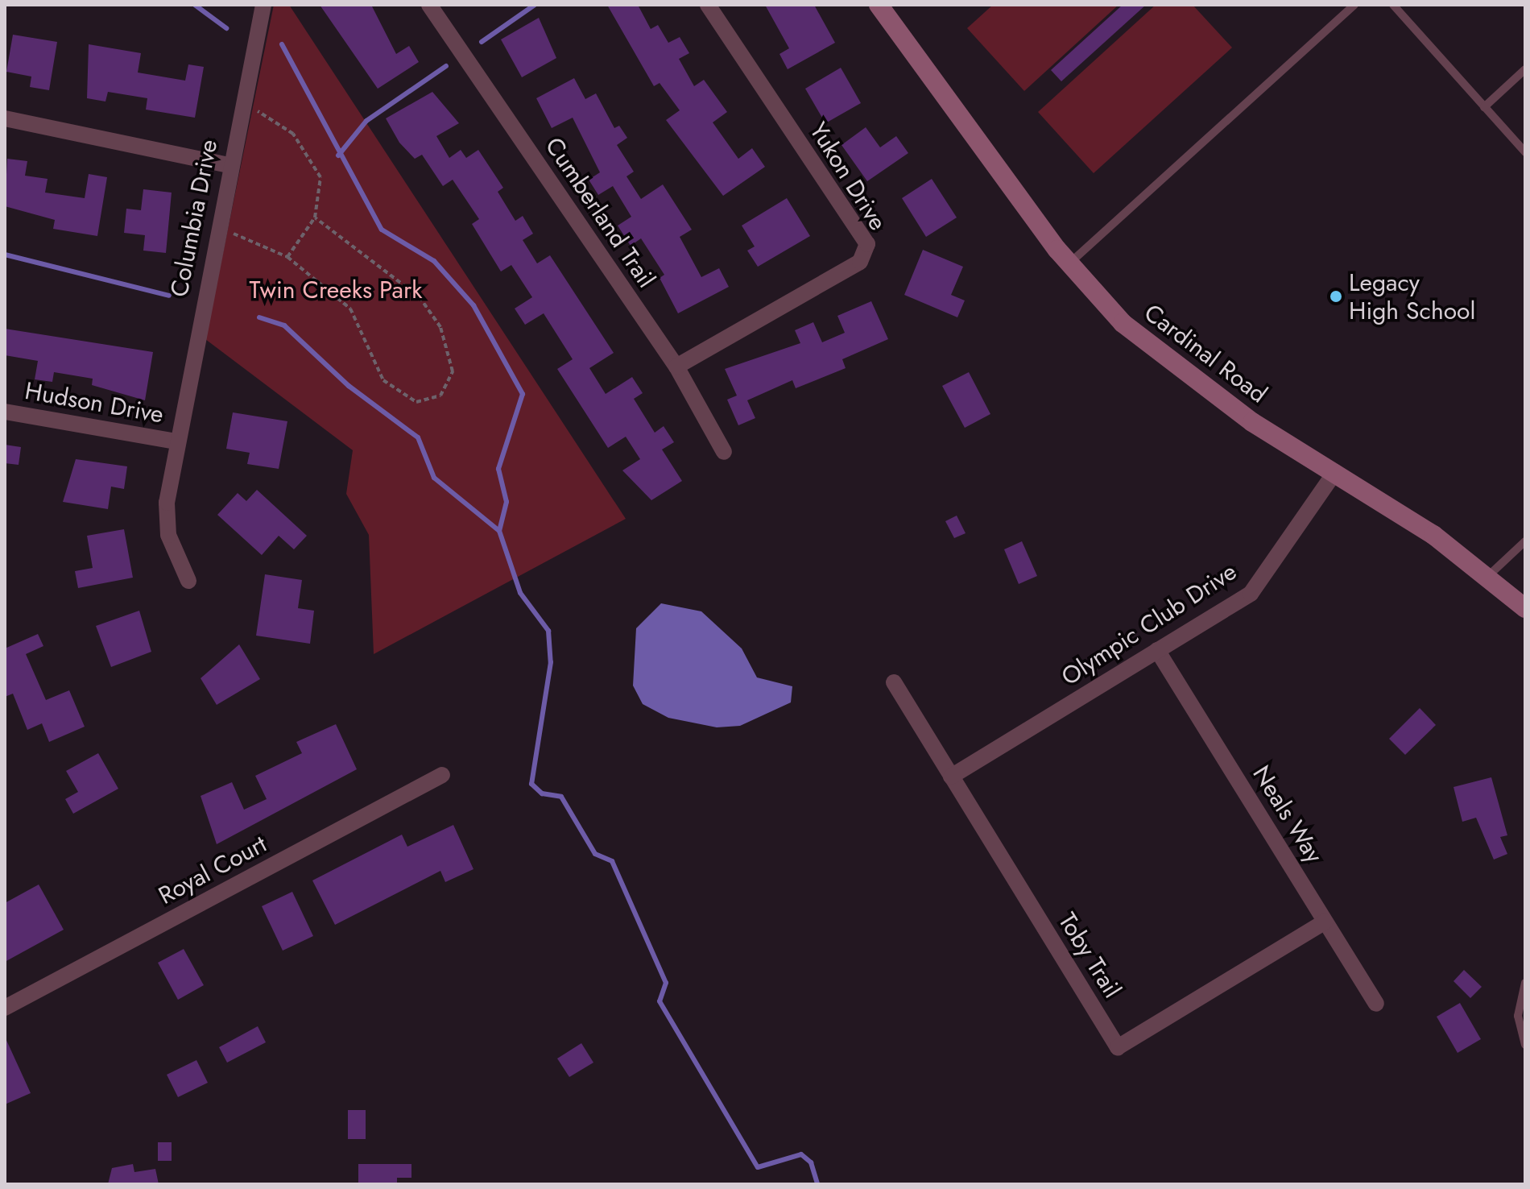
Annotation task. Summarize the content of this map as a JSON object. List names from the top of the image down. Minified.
{"streets":{"street":["Yukon Drive","Cumberland Trail","Columbia Drive","Cardinal Road","Hudson Drive","Olympic Club Drive","Neals Way","Royal Court","Toby Trail"]},"crossings":[["Yukon Drive","Cumberland Trail"],["Columbia Drive","Hudson Drive"],["Cardinal Road","Olympic Club Drive"],["Olympic Club Drive","Neals Way"],["Olympic Club Drive","Toby Trail"],["Neals Way","Toby Trail"]],"parks":["Twin Creeks Park"],"places":["Legacy High School"]}
